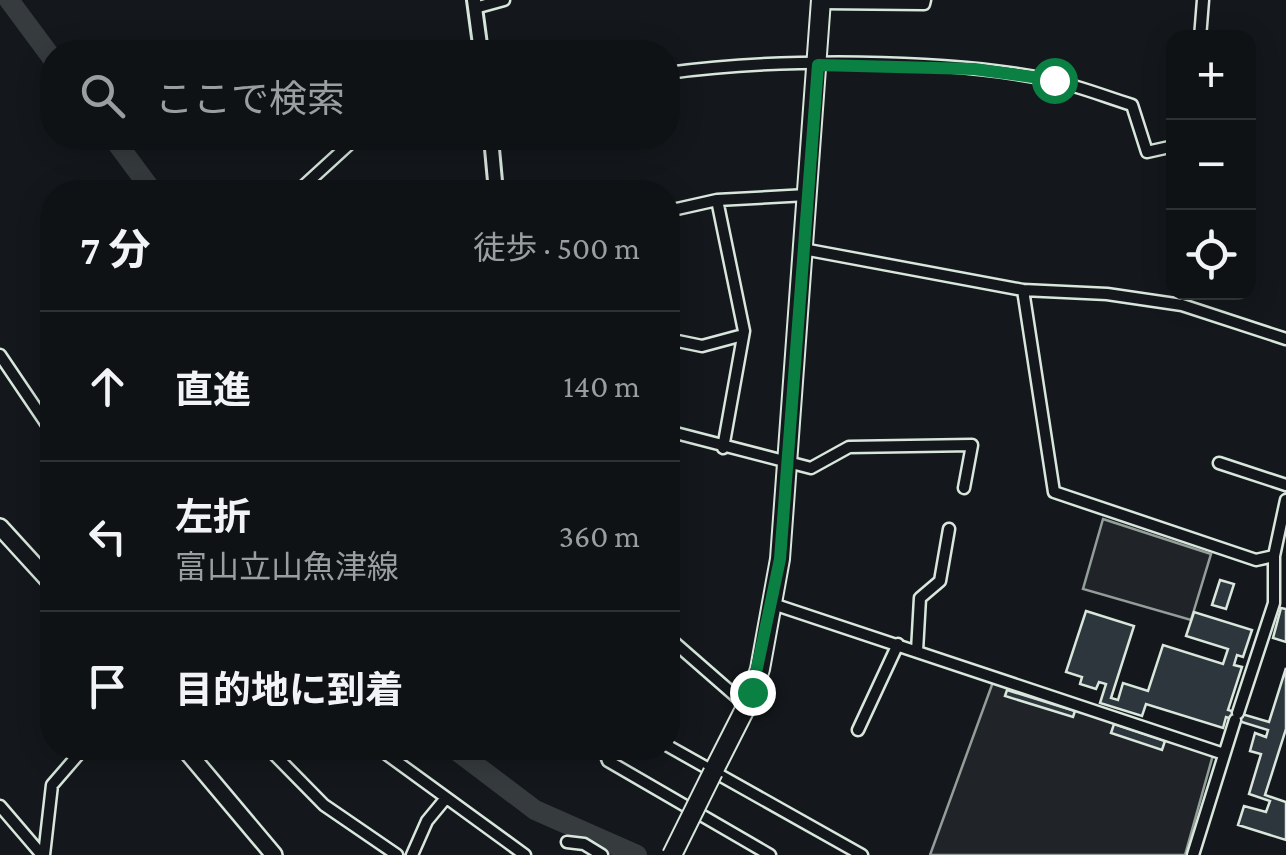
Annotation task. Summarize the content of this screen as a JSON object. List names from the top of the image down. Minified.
{"page":{"map_buttons":["+","−"],"search":"ここで検索","heading":["7 分","徒歩 · 500 m"],"list":[["直進","140 m"],["左折","富山立山魚津線","360 m"],"目的地に到着"]}}
